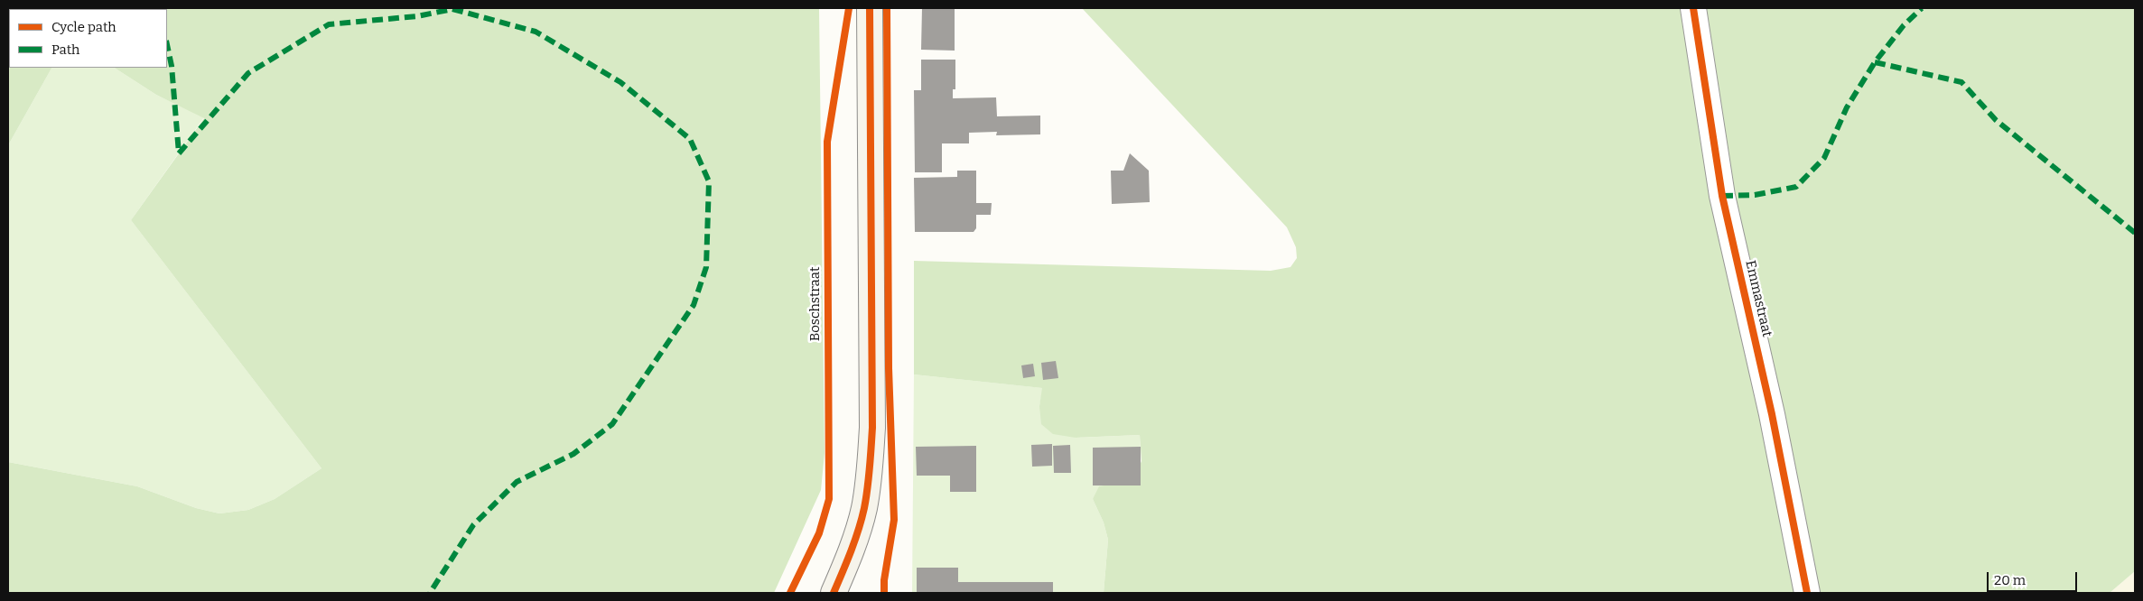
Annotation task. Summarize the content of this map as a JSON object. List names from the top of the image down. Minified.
{"streets":{"street":["Emmastraat"],"cycle path":["Boschstraat"]},"legend":["Cycle path","Path"],"scale_bar":"20 m"}
